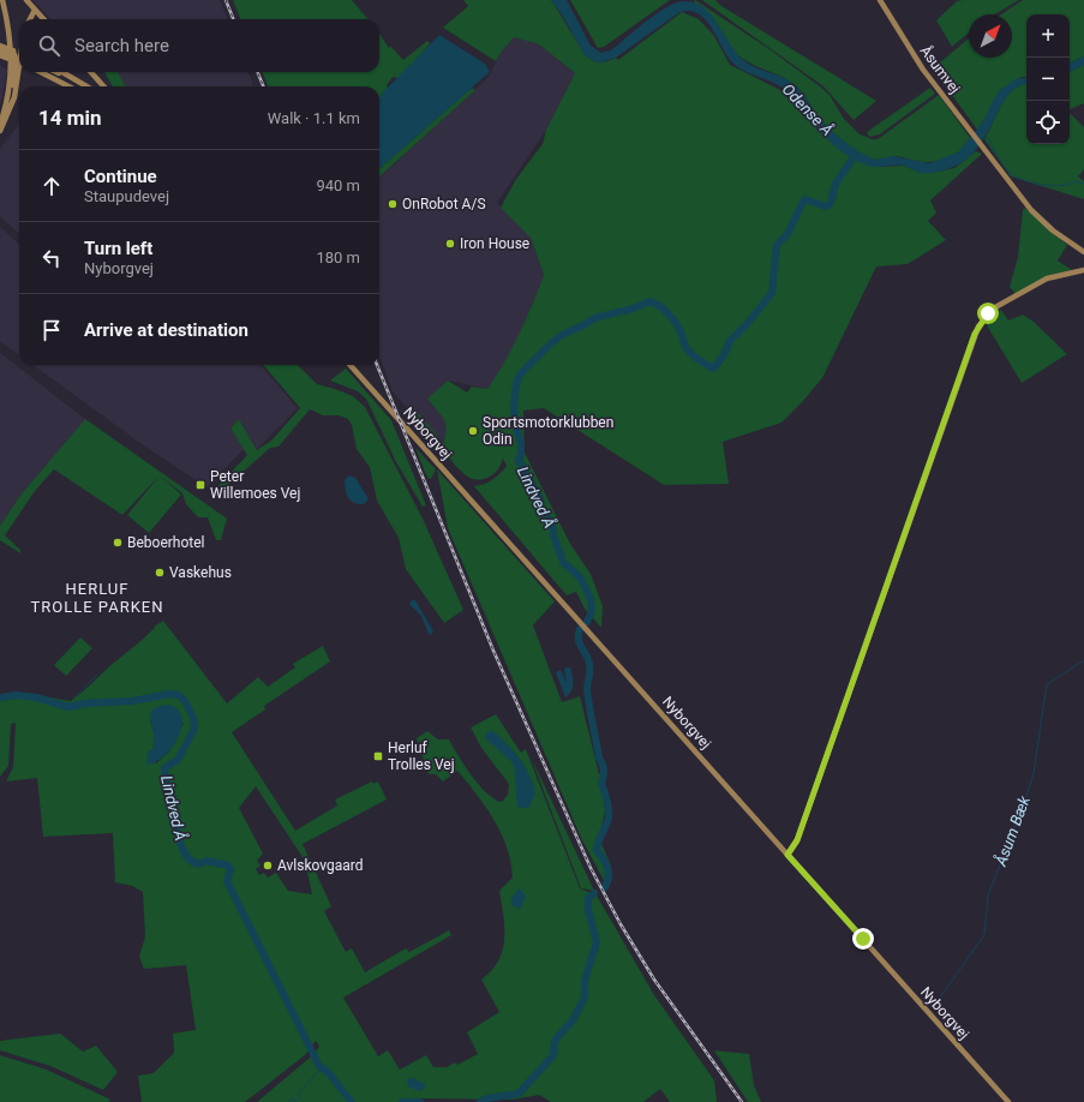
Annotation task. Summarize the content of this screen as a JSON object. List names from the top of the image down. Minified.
{"streets":{"street":["Åsumvej","Nyborgvej"]},"districts":["HERLUF TROLLE PARKEN"],"water":["Odense Å","Lindved Å","Åsum Bæk"],"places":{"other":["OnRobot A/S","Iron House","Sportsmotorklubben Odin","Beboerhotel","Vaskehus","Avlskovgaard"],"transit":["Peter Willemoes Vej","Herluf Trolles Vej"]},"north":"top right","page":{"map_buttons":["+","−"],"search":"Search here","heading":["14 min","Walk · 1.1 km"],"list":[["Continue","Staupudevej","940 m"],["Turn left","Nyborgvej","180 m"],"Arrive at destination"]}}
